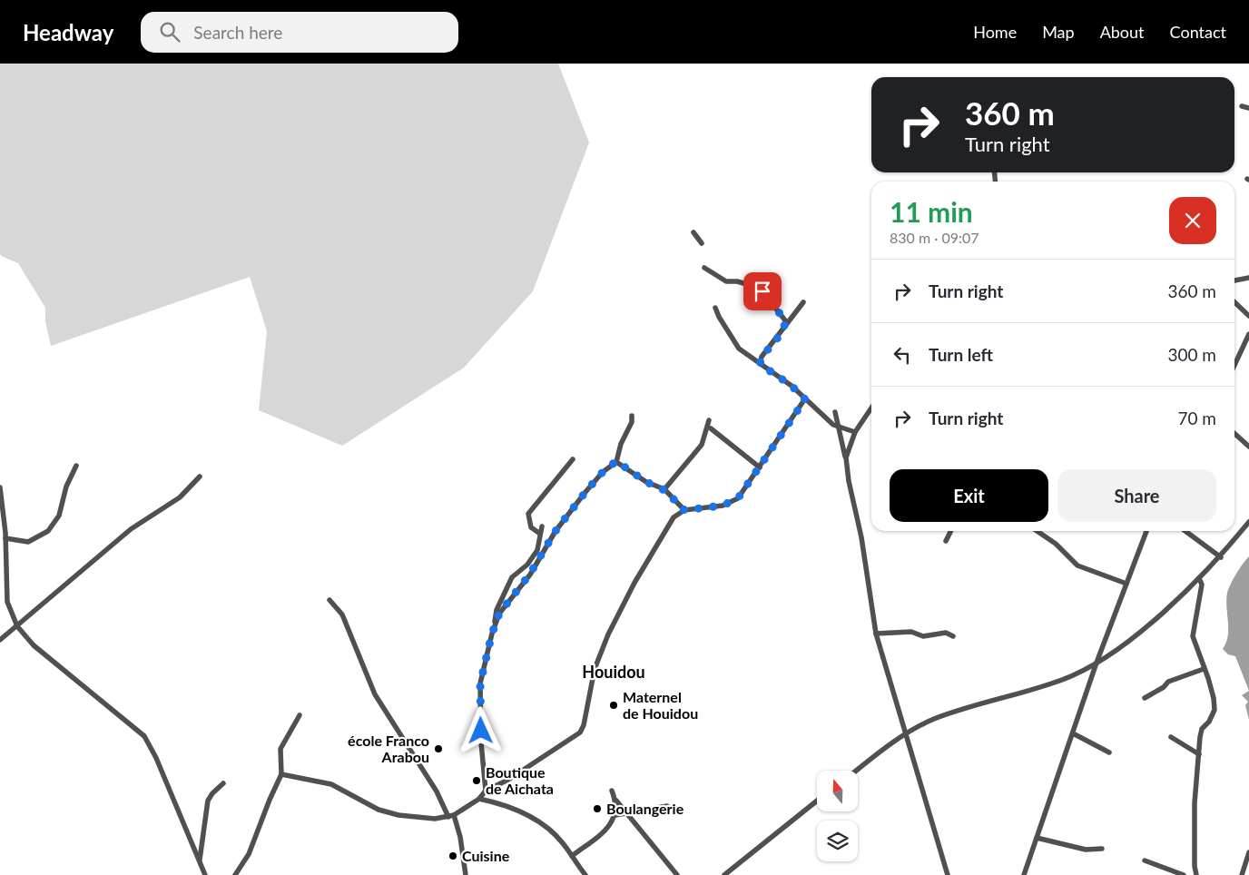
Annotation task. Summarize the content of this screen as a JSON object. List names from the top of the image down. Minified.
{"districts":["Houidou"],"places":["Maternel de Houidou","école Franco Arabou","Boutique de Aichata","Boulangerie","Cuisine"],"north":"top","page":{"header":"Headway","search":"Search here","nav":["Home","Map","About","Contact"],"turn":["360 m","Turn right"],"heading":["11 min","830 m · 09:07"],"list":[{"name":"Turn right","value":"360 m"},{"name":"Turn left","value":"300 m"},{"name":"Turn right","value":"70 m"}],"buttons":["Exit","Share"]}}
